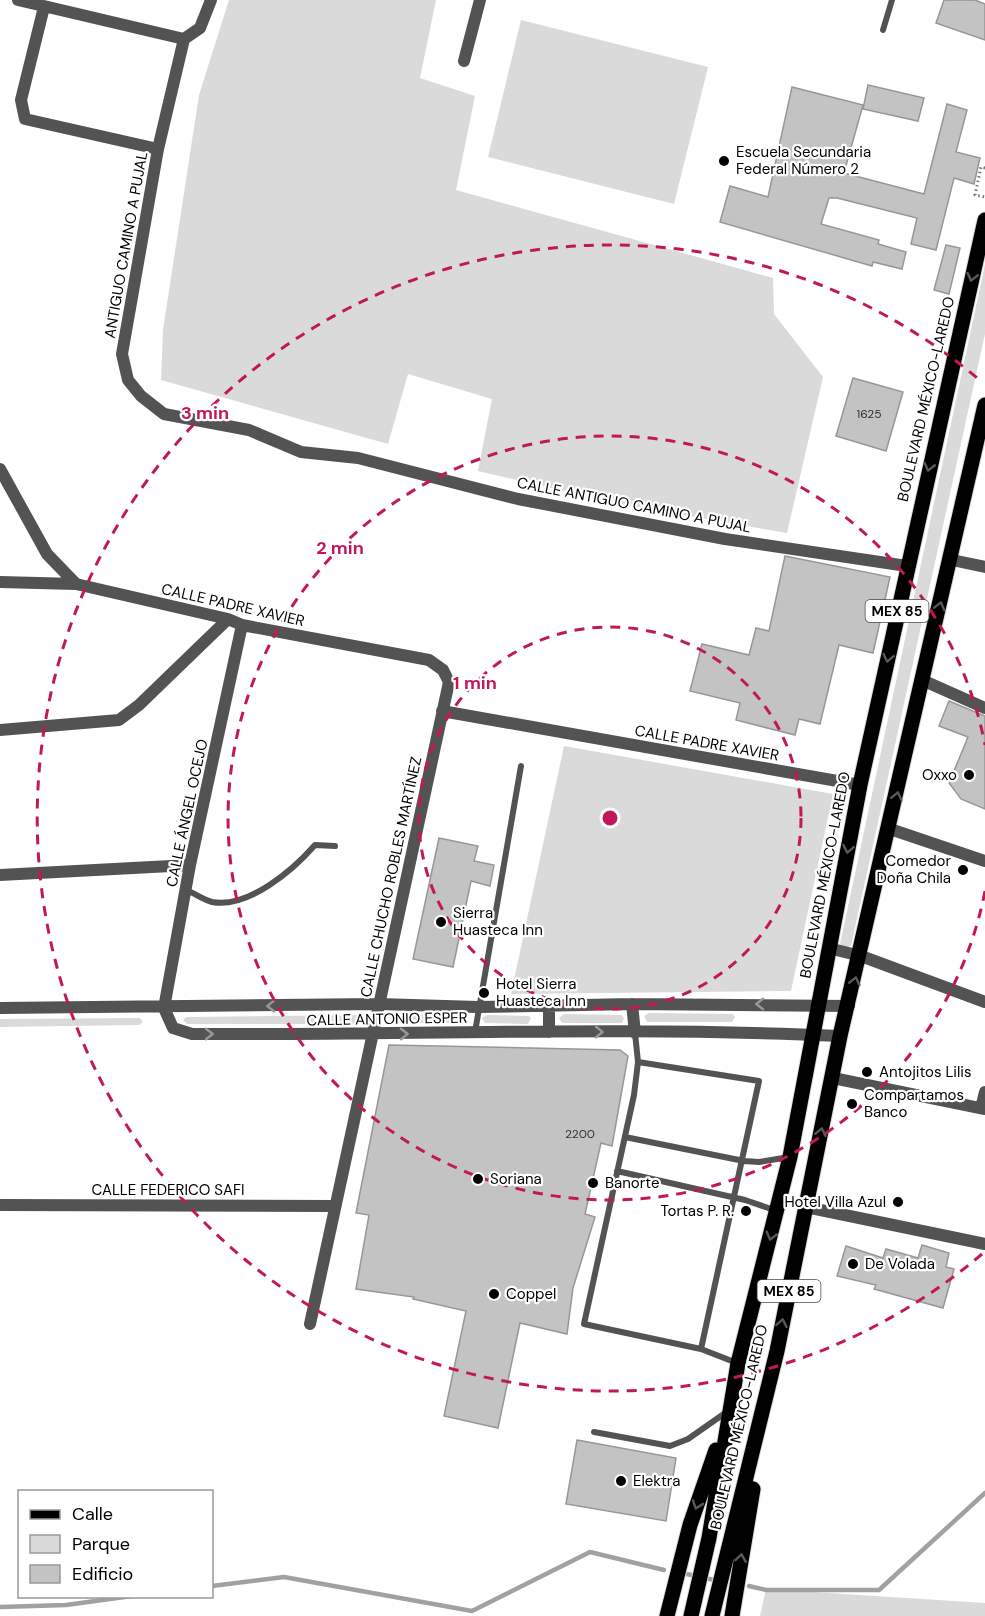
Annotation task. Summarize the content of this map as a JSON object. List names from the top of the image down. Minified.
{"streets":{"main road":["BOULEVARD MÉXICO-LAREDO","MEX 85"],"street":["ANTIGUO CAMINO A PUJAL","CALLE ANTIGUO CAMINO A PUJAL","CALLE PADRE XAVIER","CALLE ÁNGEL OCEJO","CALLE CHUCHO ROBLES MARTÍNEZ","CALLE ANTONIO ESPER","CALLE FEDERICO SAFI"]},"crossings":[["ANTIGUO CAMINO A PUJAL","CALLE ANTIGUO CAMINO A PUJAL"],["BOULEVARD MÉXICO-LAREDO","CALLE ANTIGUO CAMINO A PUJAL"],["BOULEVARD MÉXICO-LAREDO","CALLE PADRE XAVIER"],["BOULEVARD MÉXICO-LAREDO","CALLE ANTONIO ESPER"],["CALLE PADRE XAVIER","CALLE ÁNGEL OCEJO"],["CALLE PADRE XAVIER","CALLE CHUCHO ROBLES MARTÍNEZ"],["CALLE ÁNGEL OCEJO","CALLE ANTONIO ESPER"],["CALLE CHUCHO ROBLES MARTÍNEZ","CALLE ANTONIO ESPER"],["CALLE CHUCHO ROBLES MARTÍNEZ","CALLE FEDERICO SAFI"]],"places":["Escuela Secundaria Federal Número 2","Oxxo","Comedor Doña Chila","Sierra Huasteca Inn","Hotel Sierra Huasteca Inn","Antojitos Lilis","Compartamos Banco","Soriana","Banorte","Hotel Villa Azul","Tortas P. R.","De Volada","Coppel","Elektra"],"house_numbers":["1625","2200"],"legend":["Calle","Parque","Edificio"],"rings":["3 min","2 min","1 min"]}
